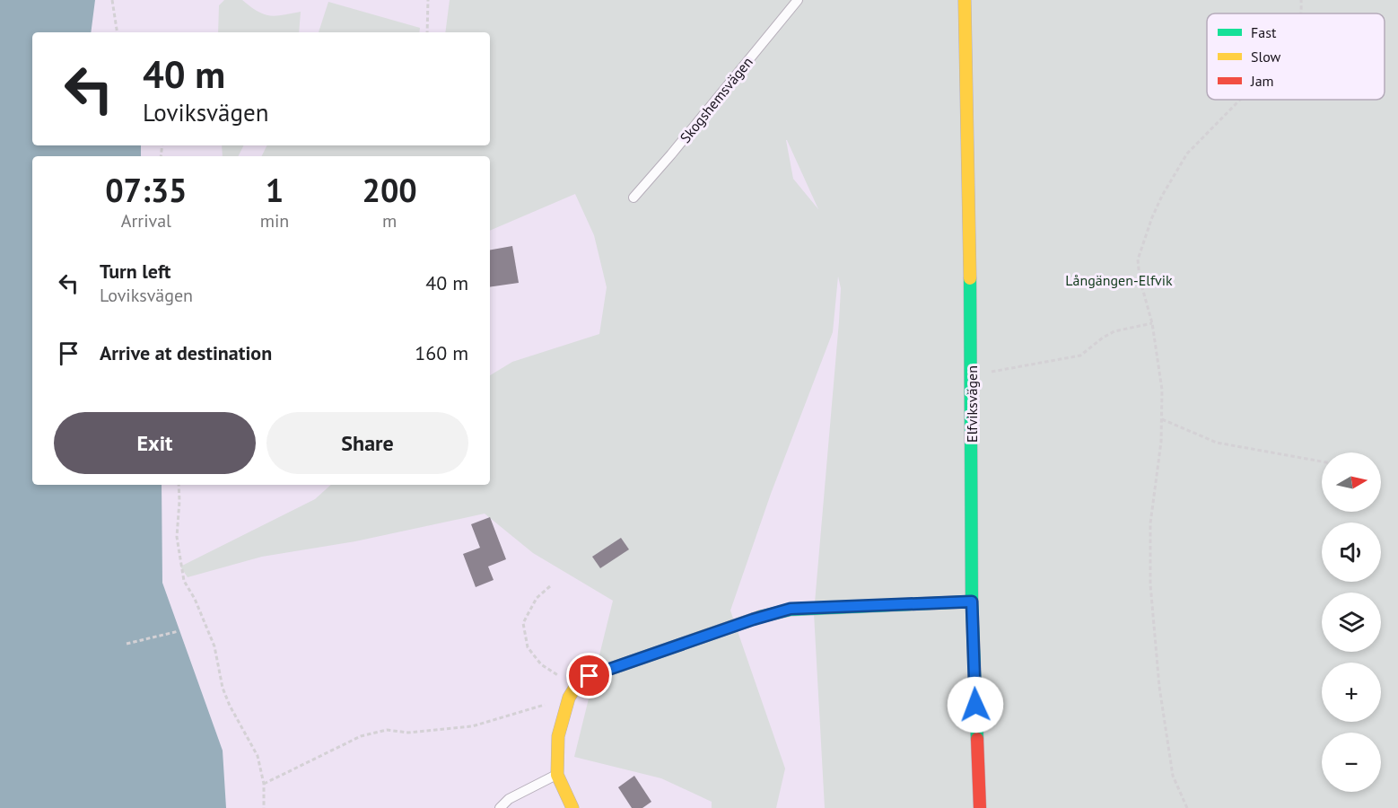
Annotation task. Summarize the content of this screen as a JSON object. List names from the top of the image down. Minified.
{"streets":{"street":["Elfviksvägen"],"lane":["Skogshemsvägen"]},"parks":["Långängen-Elfvik"],"legend":["Fast","Slow","Jam"],"north":"right","page":{"turn":["40 m","Loviksvägen"],"eta":["07:35","Arrival","1","min","200","m"],"list":[{"name":"Turn left","note":"Loviksvägen","value":"40 m"},{"name":"Arrive at destination","value":"160 m"}],"buttons":["Exit","Share"],"map_buttons":["+","−"]}}
